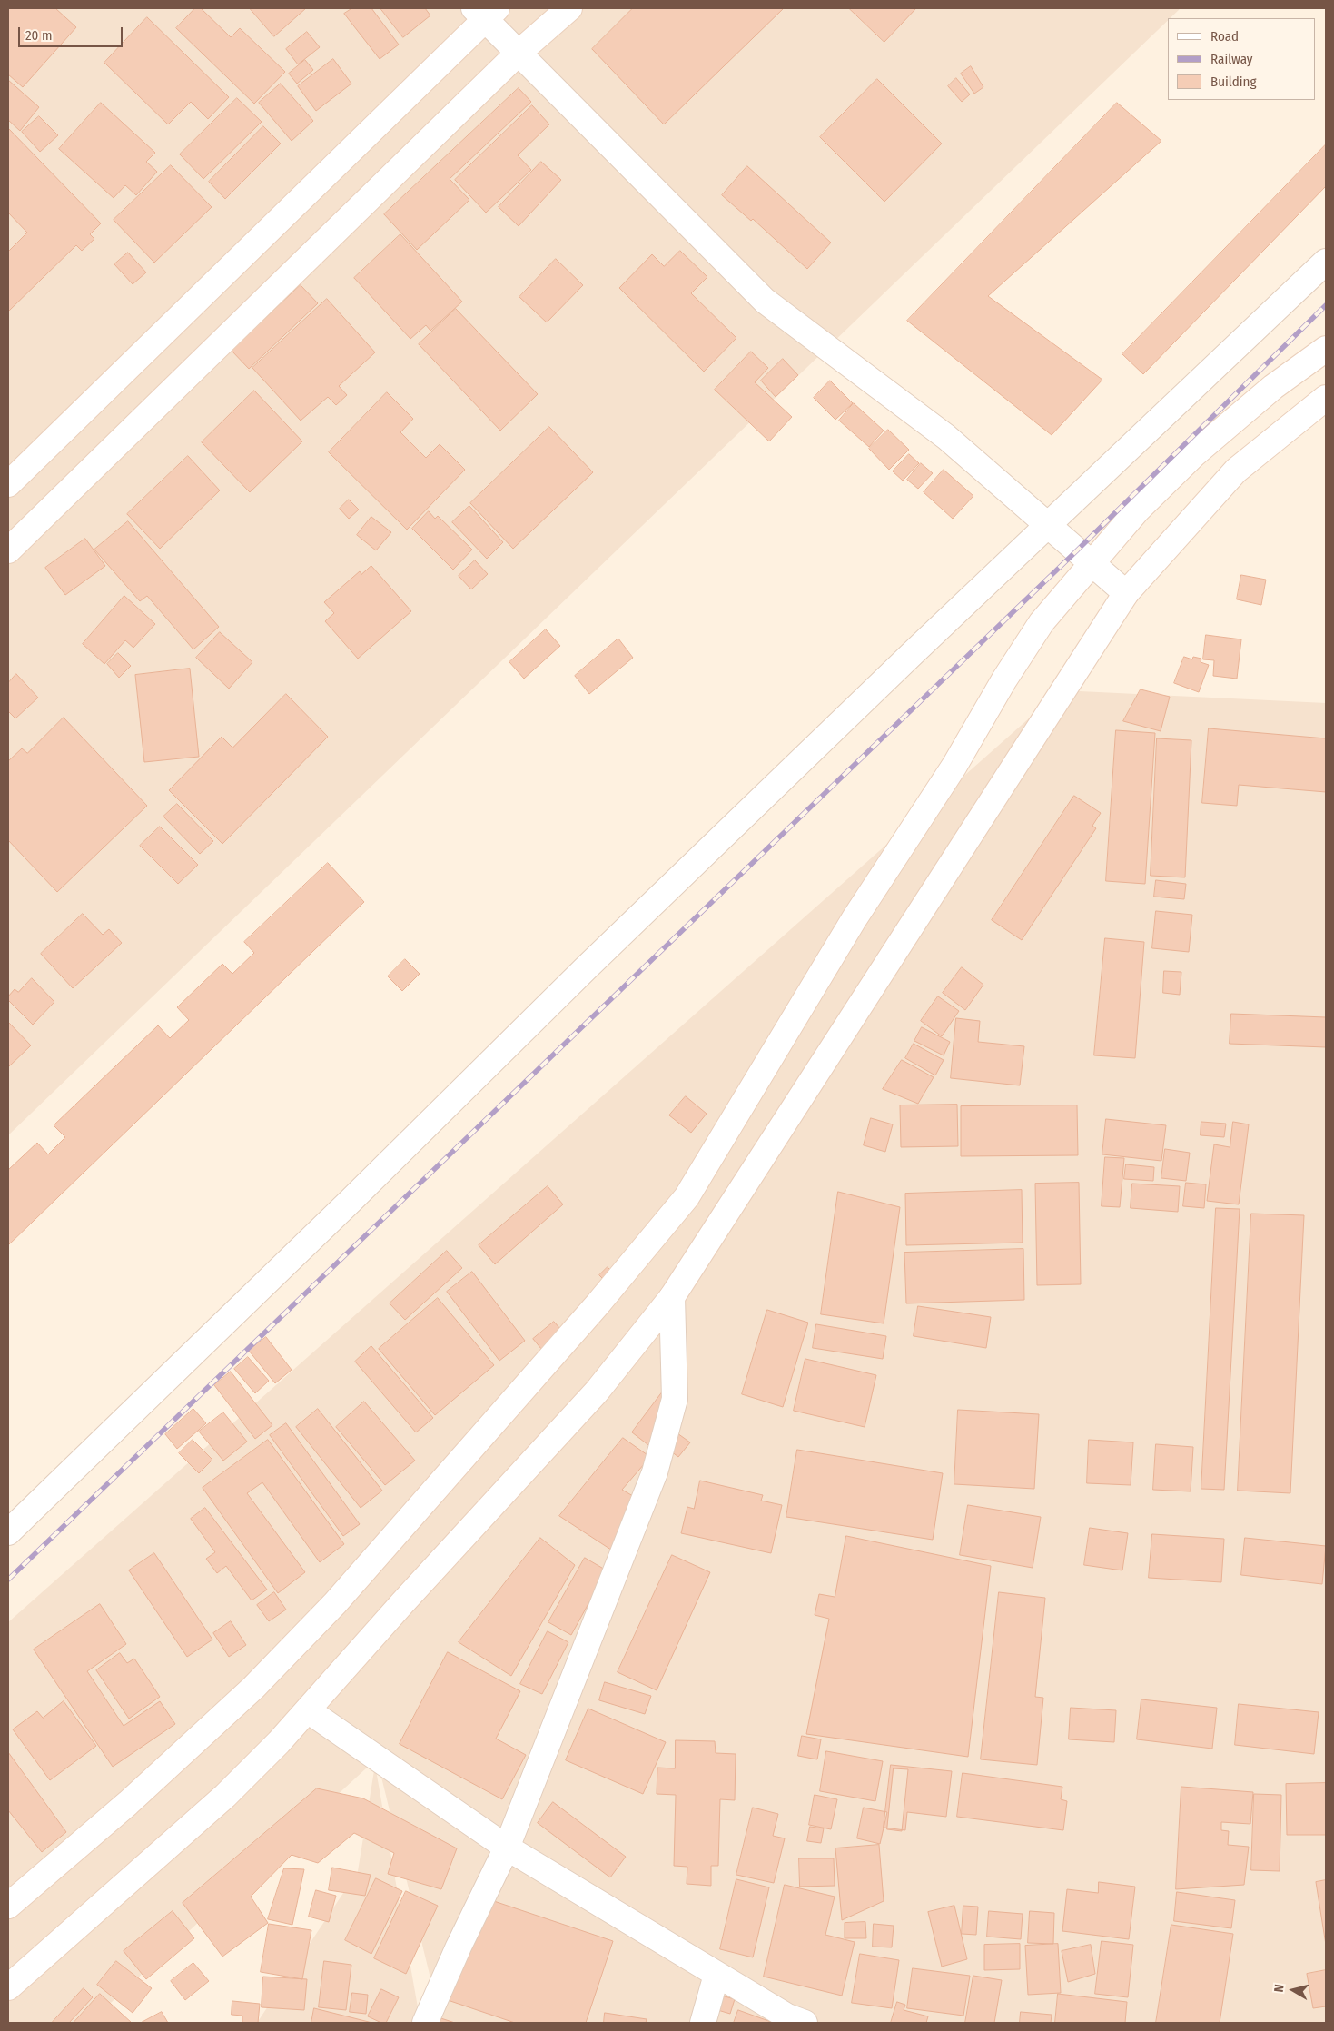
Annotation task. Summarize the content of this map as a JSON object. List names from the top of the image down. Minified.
{"legend":["Road","Railway","Building"],"scale_bar":"20 m","north":"left"}
